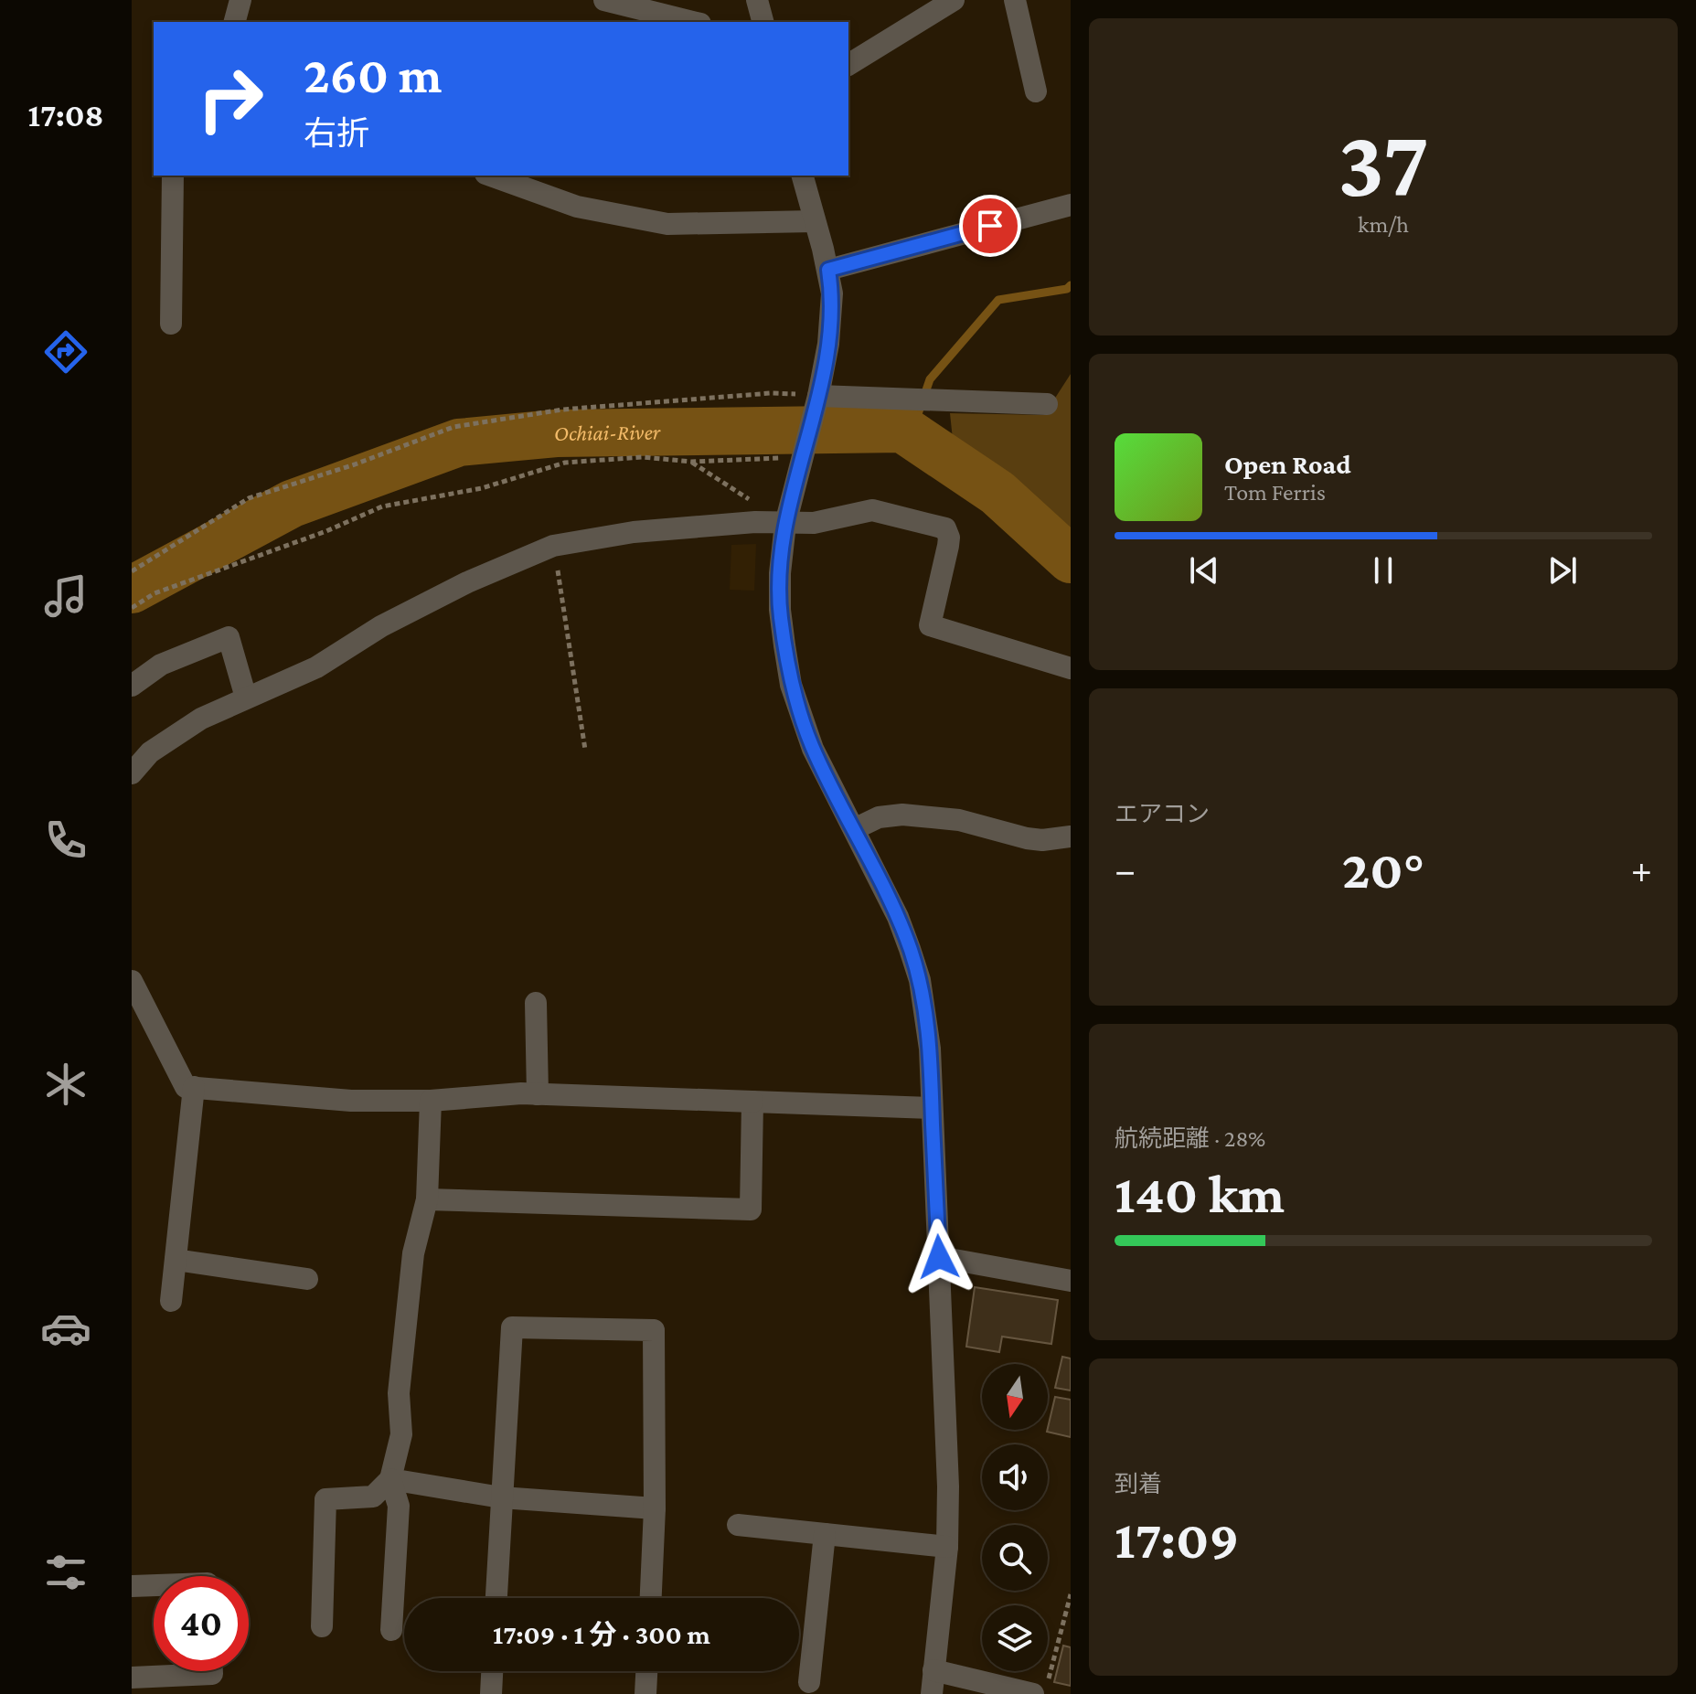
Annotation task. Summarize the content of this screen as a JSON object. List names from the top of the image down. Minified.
{"water":["Ochiai-River"],"north":"bottom","page":{"tabs":"17:08","tile":[["37","km/h"],"エアコン",["航続距離 · 28%","140 km"],["到着","17:09"]],"turn":["260 m","右折"],"song":["Open Road","Tom Ferris"],"heat":["−","20°","+"],"limit":"40","trip":"17:09 · 1 分 · 300 m"}}
